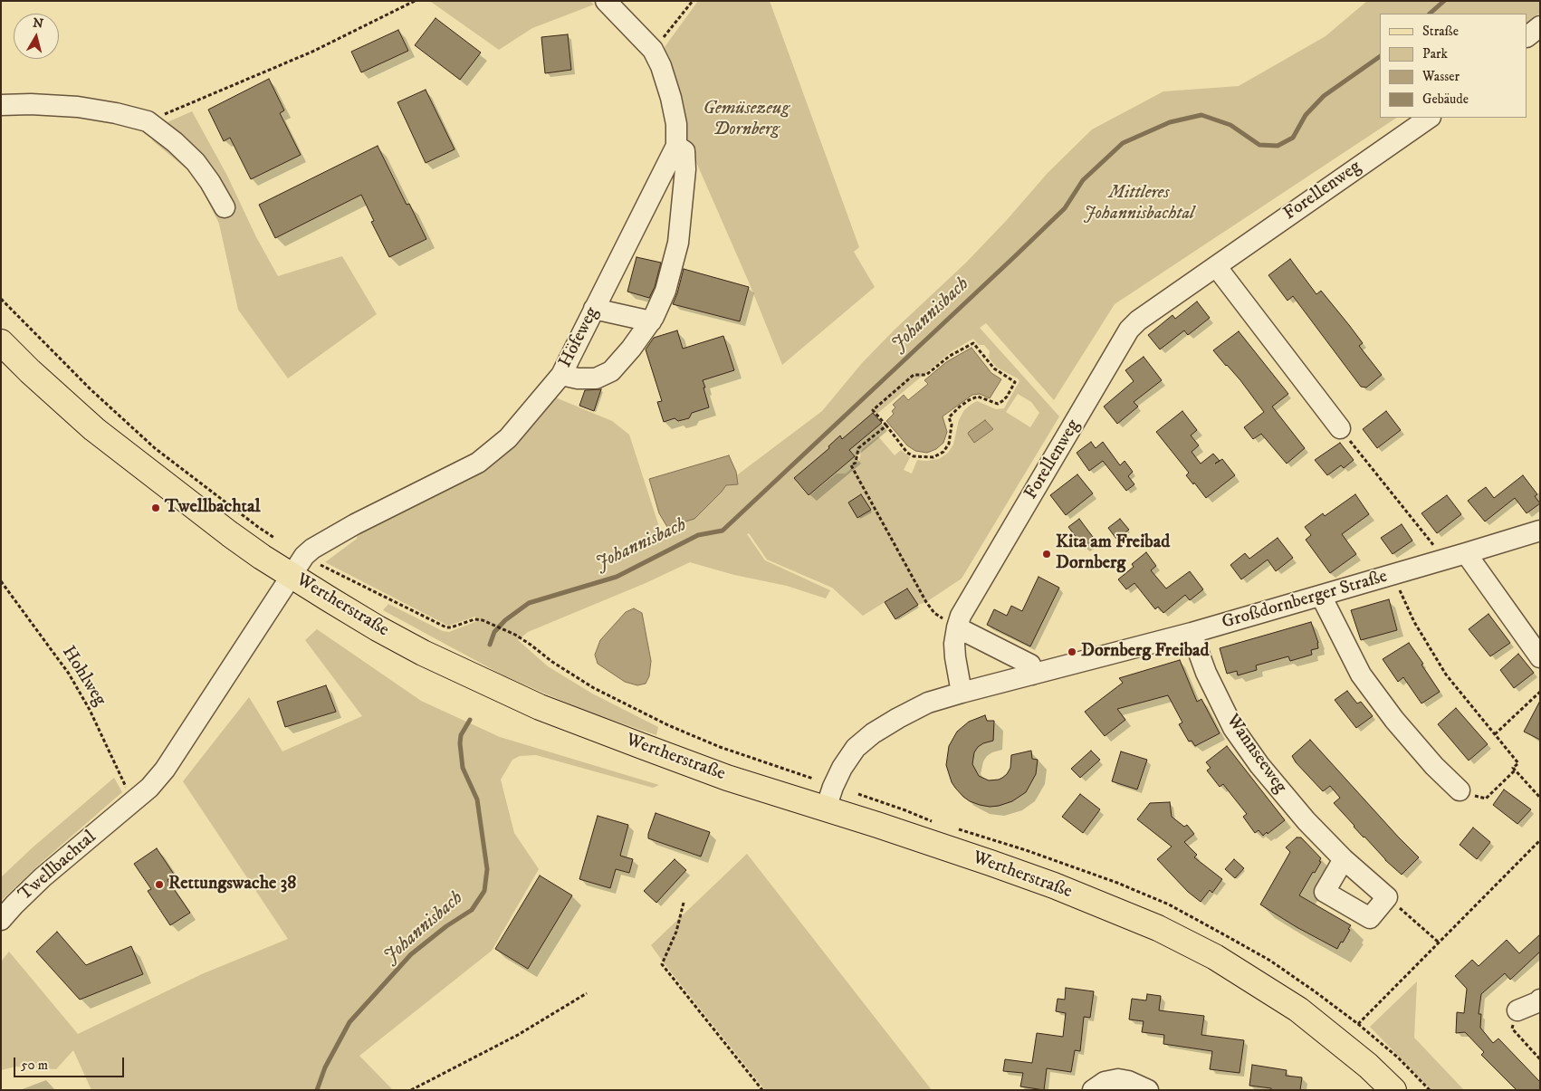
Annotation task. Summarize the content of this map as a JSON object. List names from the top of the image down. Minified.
{"streets":{"main road":["Wertherstraße"],"street":["Forellenweg","Höfeweg","Großdornberger Straße","Wannseeweg","Twellbachtal"],"path":["Hohlweg"]},"crossings":[["Forellenweg","Großdornberger Straße"],["Höfeweg","Wertherstraße"],["Höfeweg","Twellbachtal"],["Großdornberger Straße","Wertherstraße"],["Großdornberger Straße","Wannseeweg"],["Wertherstraße","Twellbachtal"]],"water":["Johannisbach"],"parks":["Gemüsezeug Dornberg","Mittleres Johannisbachtal"],"places":["Twellbachtal","Kita am Freibad Dornberg","Dornberg Freibad","Rettungswache 38"],"legend":["Straße","Park","Wasser","Gebäude"],"scale_bar":"50 m","north":"top"}
